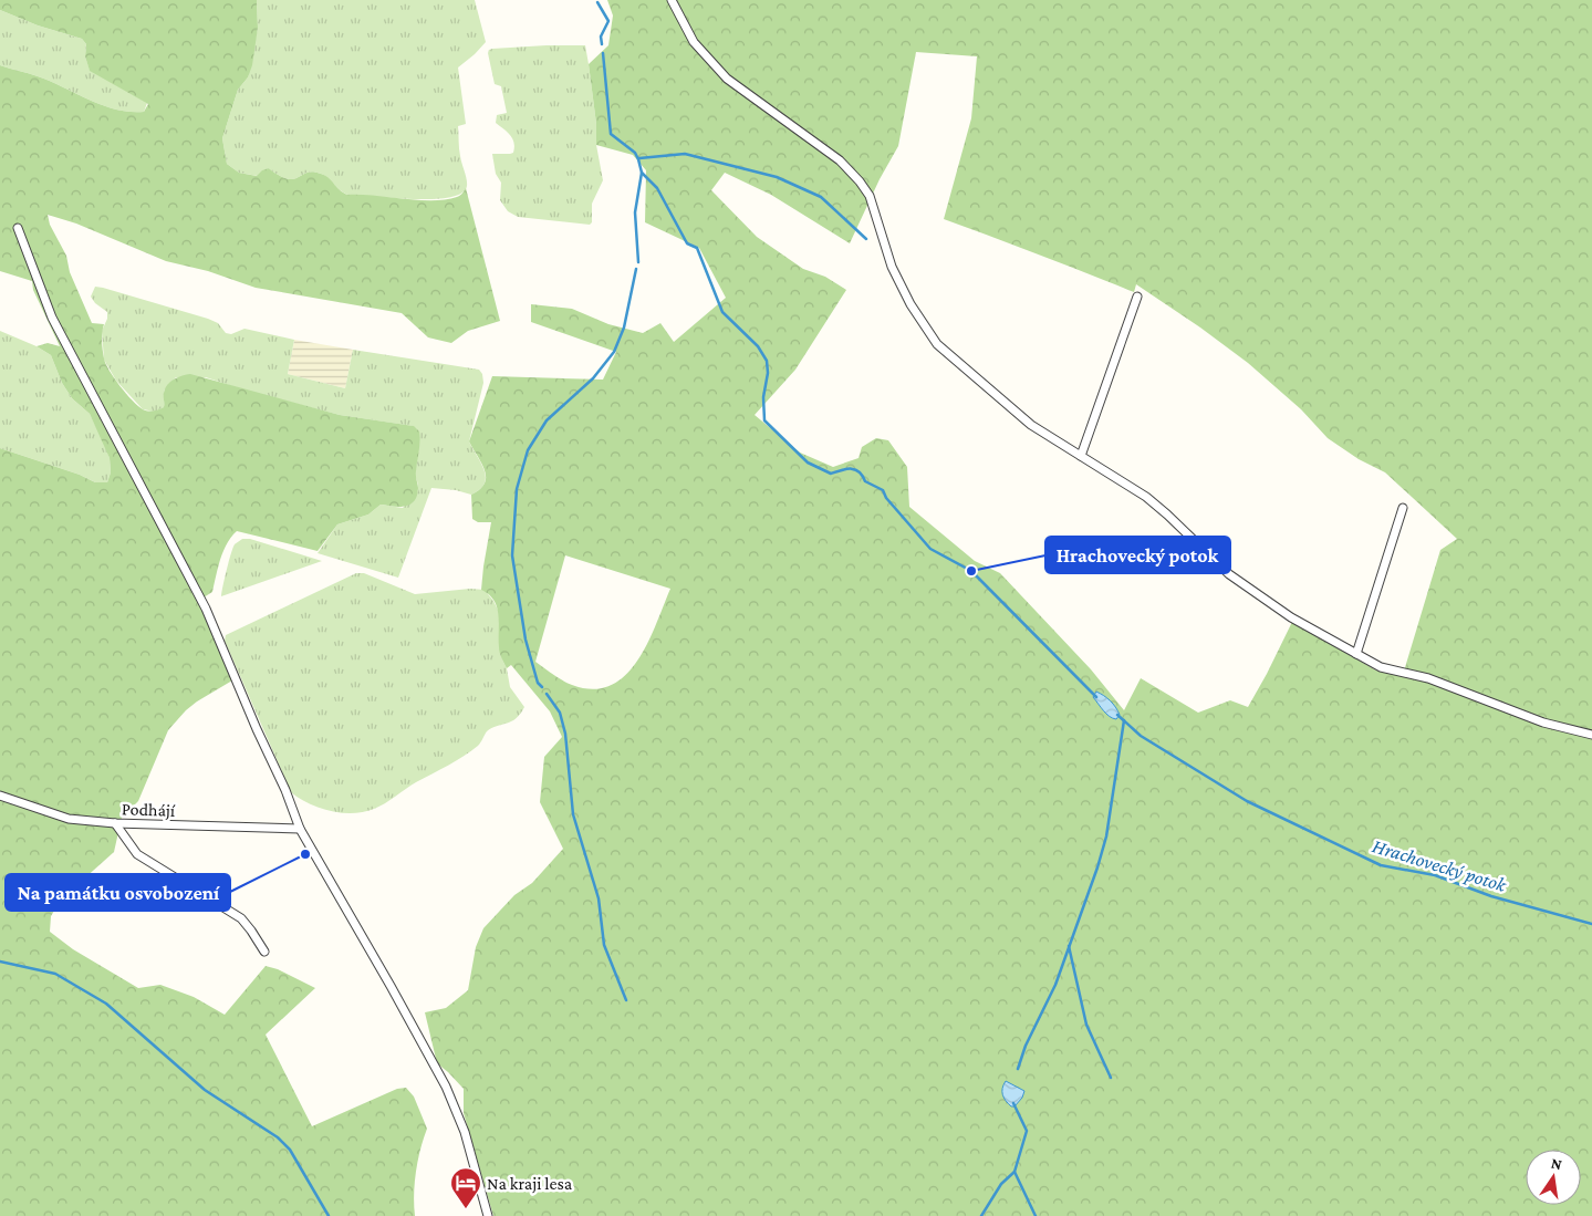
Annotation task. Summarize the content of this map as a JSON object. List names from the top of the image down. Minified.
{"streets":{"street":["Podhájí"]},"water":["Hrachovecký potok"],"places":{"other":["Hrachovecký potok","Na památku osvobození"],"hotel":["Na kraji lesa"]},"north":"top"}
